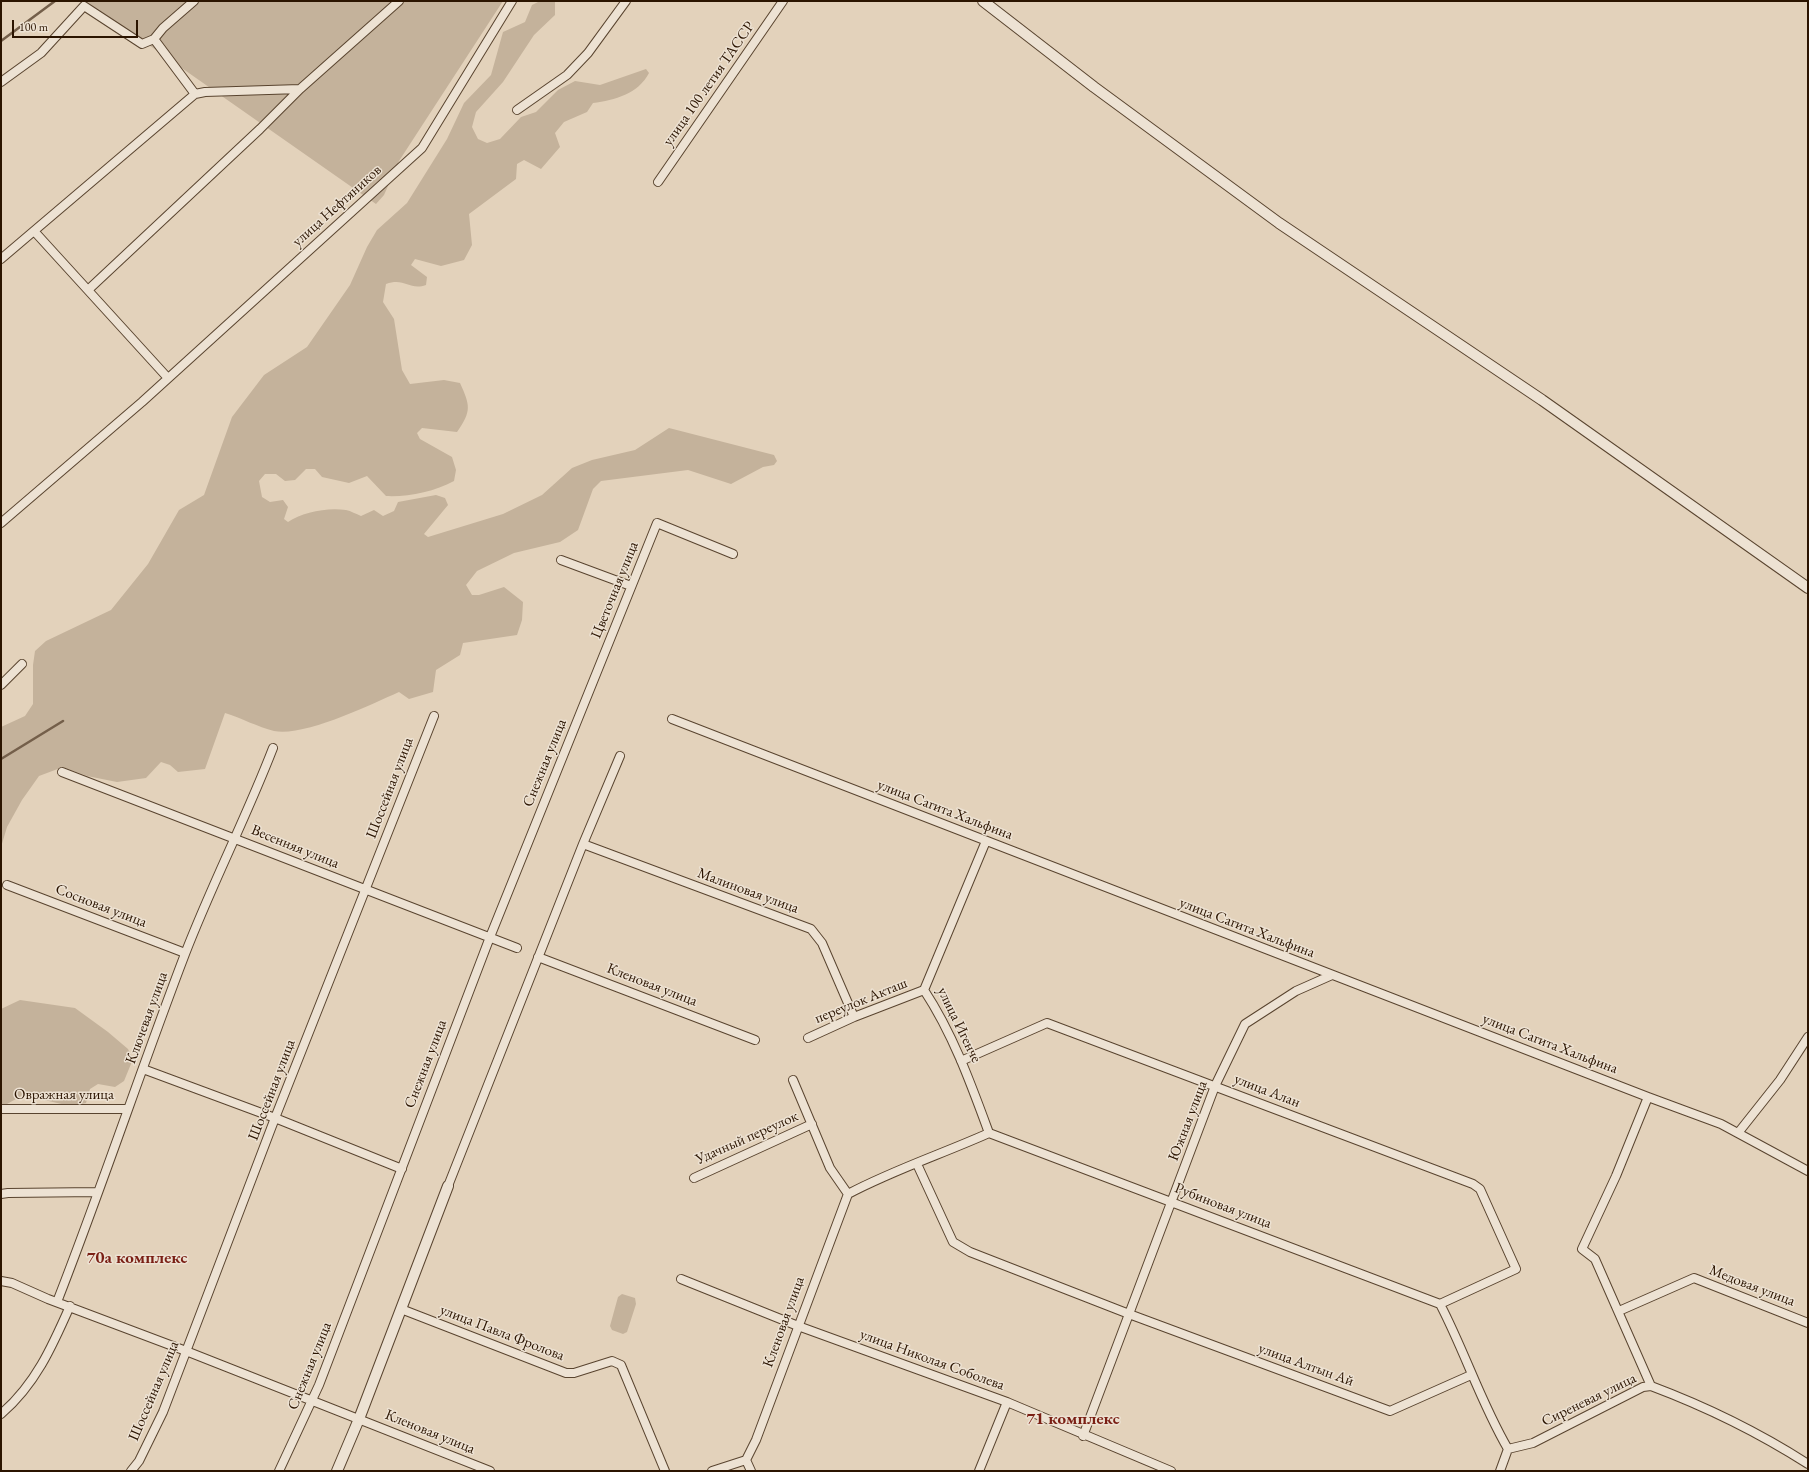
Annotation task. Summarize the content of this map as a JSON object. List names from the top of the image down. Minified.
{"streets":{"street":["улица 100 летия ТАССР","улица Нефтяников","Цветочная улица","Снежная улица","Шоссейная улица","улица Сагита Хальфина","Весенняя улица","Малиновая улица","Сосновая улица","Кленовая улица","переулок Акташ","Ключевая улица","улица Игенче","улица Алан","Овражная улица","Южная улица","Удачный переулок","Рубиновая улица","Медовая улица","улица Павла Фролова","улица Николая Соболева","улица Алтын Ай","Сиреневая улица"]},"crossings":[["Цветочная улица","Снежная улица"],["Снежная улица","Весенняя улица"],["Снежная улица","Кленовая улица"],["Шоссейная улица","Весенняя улица"],["Шоссейная улица","Кленовая улица"],["улица Сагита Хальфина","улица Игенче"],["улица Сагита Хальфина","Южная улица"],["Весенняя улица","Ключевая улица"],["Малиновая улица","переулок Акташ"],["Сосновая улица","Ключевая улица"],["Кленовая улица","Ключевая улица"],["Кленовая улица","улица Николая Соболева"],["переулок Акташ","улица Игенче"],["Ключевая улица","Овражная улица"],["улица Игенче","улица Алан"],["улица Игенче","Рубиновая улица"],["улица Алан","Южная улица"],["улица Алан","Рубиновая улица"],["Южная улица","Рубиновая улица"],["Южная улица","улица Николая Соболева"],["Южная улица","улица Алтын Ай"]],"districts":["70а комплекс","71 комплекс"],"scale_bar":"100 m"}
